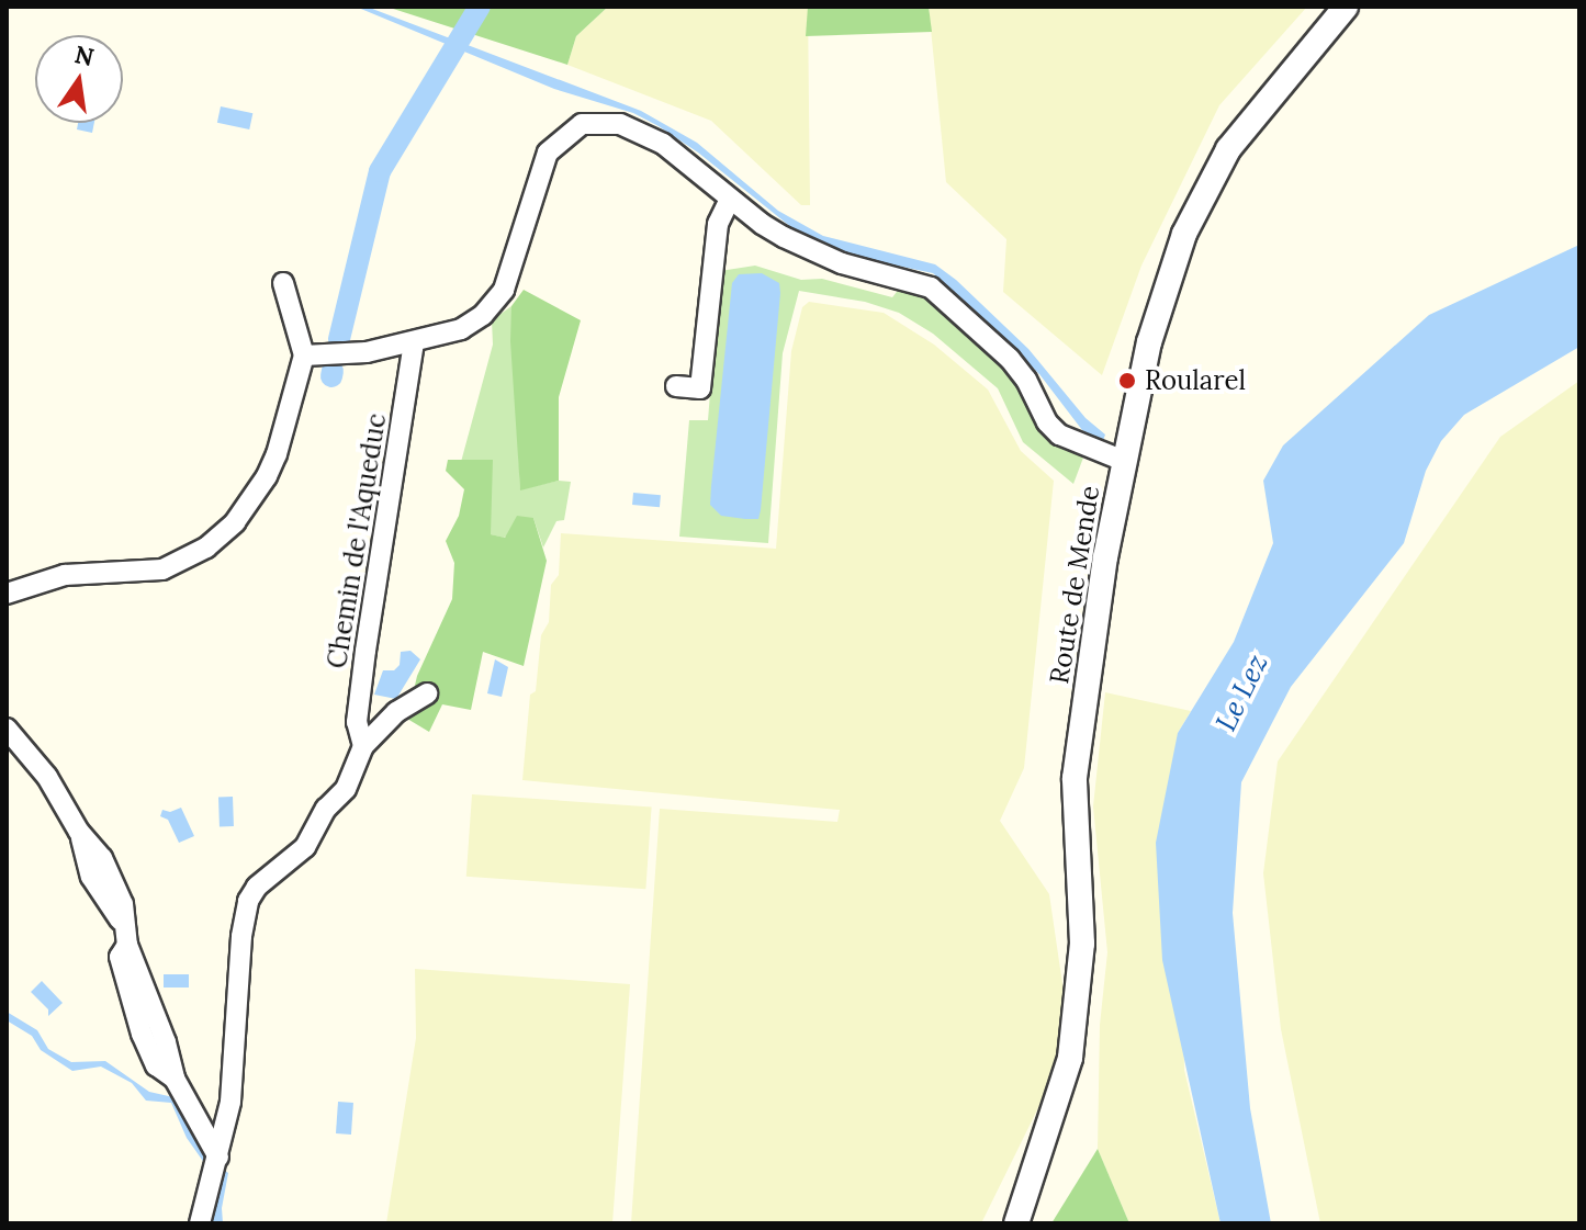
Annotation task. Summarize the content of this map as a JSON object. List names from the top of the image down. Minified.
{"streets":{"street":["Chemin de l'Aqueduc","Route de Mende"]},"water":["Le Lez"],"places":["Roularel"],"north":"top"}
